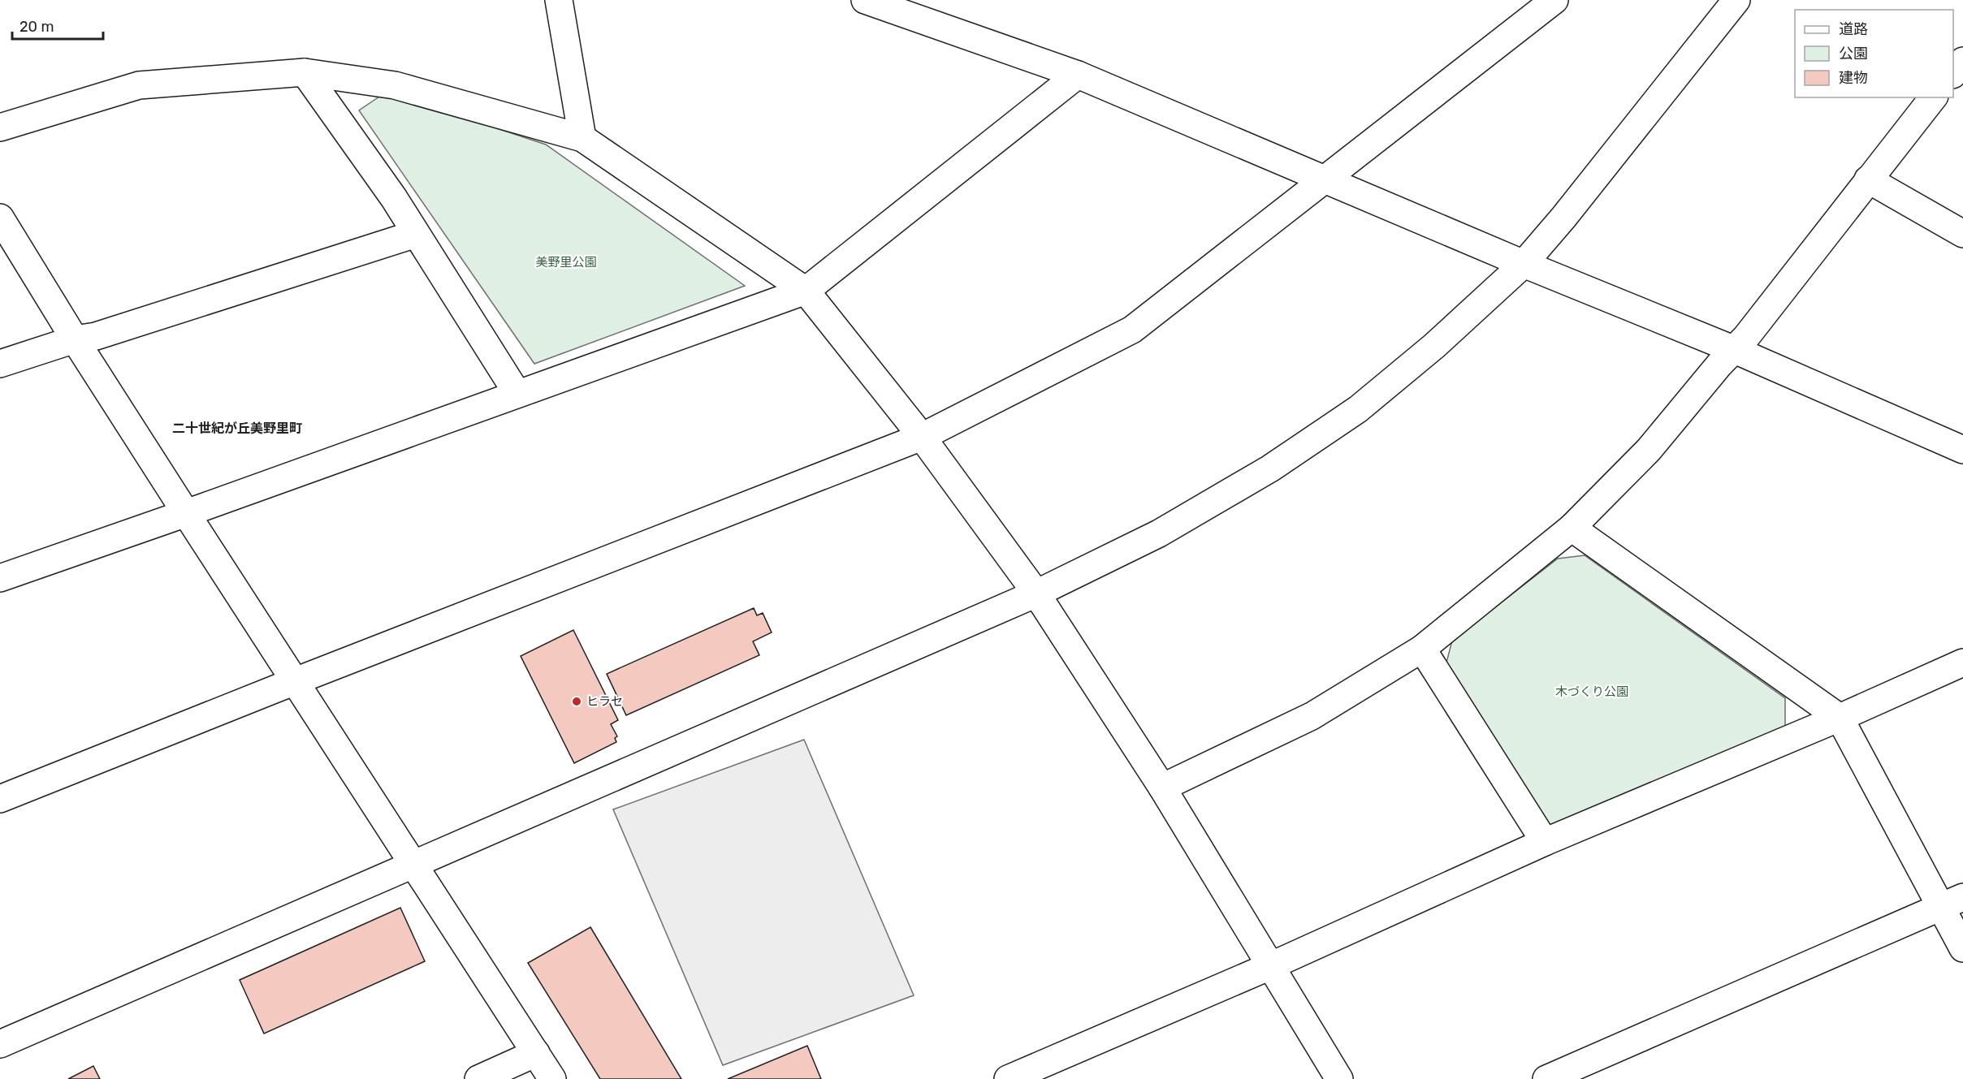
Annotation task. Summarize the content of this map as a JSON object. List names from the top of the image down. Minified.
{"districts":["二十世紀が丘美野里町"],"parks":["美野里公園","木づくり公園"],"places":["ヒラセ"],"legend":["道路","公園","建物"],"scale_bar":"20 m"}
